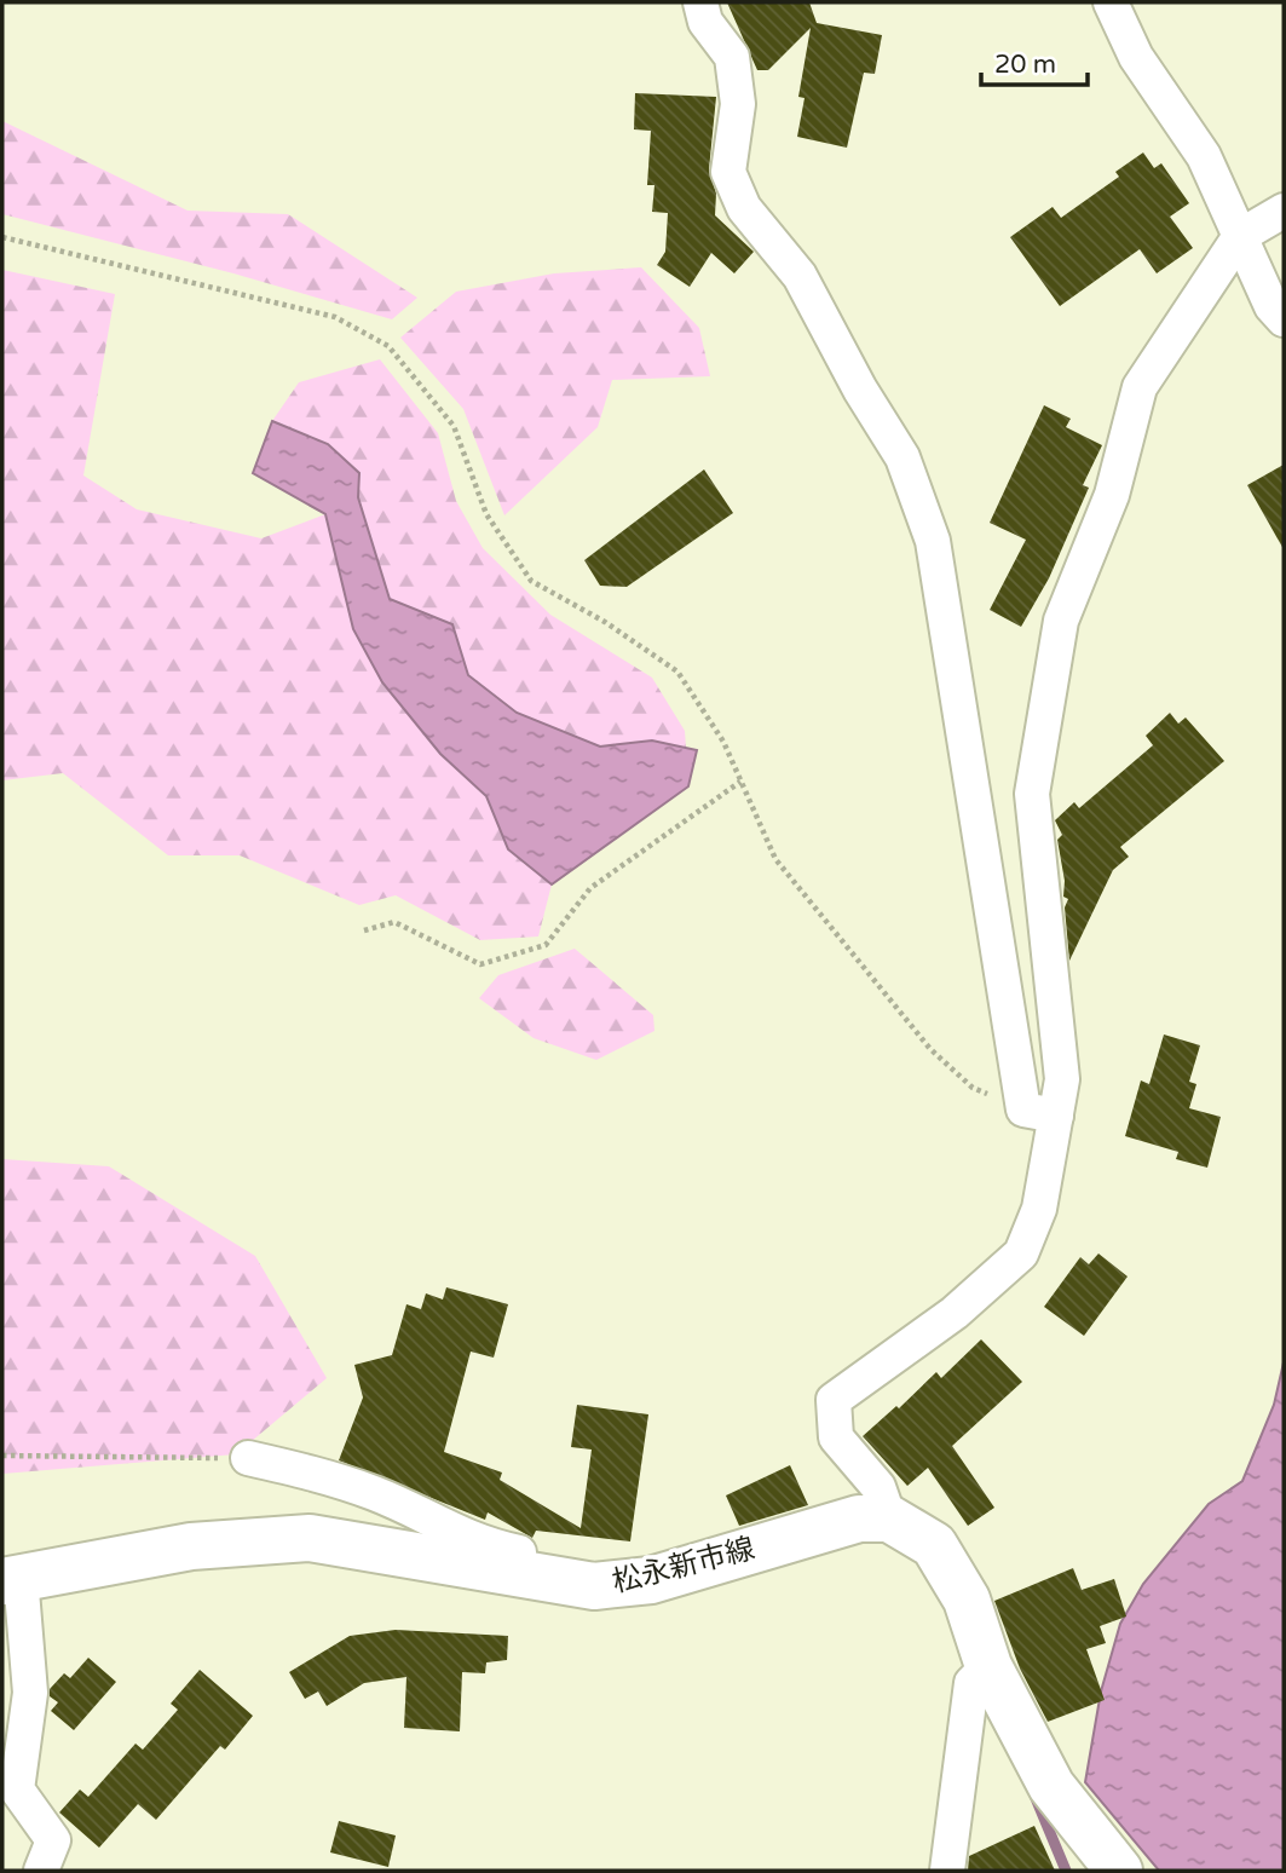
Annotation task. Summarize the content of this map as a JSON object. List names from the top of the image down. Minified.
{"streets":{"main road":["松永新市線"]},"scale_bar":"20 m"}
